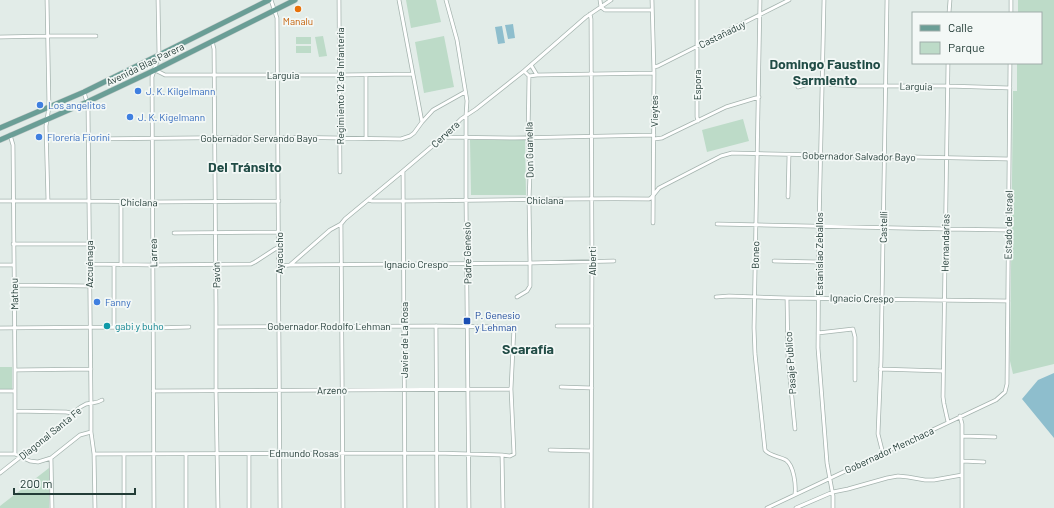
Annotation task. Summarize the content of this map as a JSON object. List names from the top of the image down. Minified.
{"streets":{"main road":["Avenida Blas Parera"],"street":["Castañaduy","Larguia","Espora","Regimiento 12 de Infantería","Vieytes","Cervera","Gobernador Servando Bayo","Don Guanella","Gobernador Salvador Bayo","Chiclana","Estado de Israel","Castelli","Hernandarias","Larrea","Ayacucho","Padre Genesio","Estanislao Zeballos","Boneo","Alberti","Azcuénaga","Ignacio Crespo","Pavón","Matheu","Gobernador Rodolfo Lehman","Javier de La Rosa","Pasaje Publico","Arzeno","Diagonal Santa Fe","Gobernador Menchaca","Edmundo Rosas"]},"crossings":[["Castañaduy","Espora"],["Castañaduy","Vieytes"],["Castañaduy","Boneo"],["Avenida Blas Parera","Larguia"],["Avenida Blas Parera","Larrea"],["Avenida Blas Parera","Ayacucho"],["Avenida Blas Parera","Azcuénaga"],["Avenida Blas Parera","Pavón"],["Avenida Blas Parera","Matheu"],["Larguia","Regimiento 12 de Infantería"],["Larguia","Estado de Israel"],["Larguia","Castelli"],["Larguia","Hernandarias"],["Larguia","Larrea"],["Larguia","Ayacucho"],["Larguia","Estanislao Zeballos"],["Larguia","Pavón"],["Regimiento 12 de Infantería","Gobernador Servando Bayo"],["Vieytes","Chiclana"],["Cervera","Chiclana"],["Cervera","Padre Genesio"],["Cervera","Alberti"],["Cervera","Ignacio Crespo"],["Cervera","Javier de La Rosa"],["Gobernador Servando Bayo","Larrea"],["Gobernador Servando Bayo","Ayacucho"],["Gobernador Servando Bayo","Padre Genesio"],["Gobernador Servando Bayo","Azcuénaga"],["Gobernador Servando Bayo","Pavón"],["Don Guanella","Chiclana"],["Don Guanella","Ignacio Crespo"],["Gobernador Salvador Bayo","Chiclana"],["Gobernador Salvador Bayo","Estado de Israel"],["Gobernador Salvador Bayo","Castelli"],["Gobernador Salvador Bayo","Hernandarias"],["Gobernador Salvador Bayo","Estanislao Zeballos"],["Gobernador Salvador Bayo","Boneo"],["Chiclana","Larrea"],["Chiclana","Ayacucho"],["Chiclana","Padre Genesio"],["Chiclana","Alberti"],["Chiclana","Azcuénaga"],["Chiclana","Pavón"],["Chiclana","Matheu"],["Chiclana","Javier de La Rosa"],["Estado de Israel","Ignacio Crespo"],["Estado de Israel","Gobernador Menchaca"],["Castelli","Ignacio Crespo"],["Castelli","Gobernador Menchaca"],["Hernandarias","Ignacio Crespo"],["Hernandarias","Gobernador Menchaca"],["Larrea","Arzeno"],["Larrea","Edmundo Rosas"],["Ayacucho","Gobernador Rodolfo Lehman"],["Ayacucho","Arzeno"],["Ayacucho","Edmundo Rosas"],["Padre Genesio","Ignacio Crespo"],["Padre Genesio","Gobernador Rodolfo Lehman"],["Padre Genesio","Arzeno"],["Padre Genesio","Edmundo Rosas"],["Estanislao Zeballos","Ignacio Crespo"],["Estanislao Zeballos","Gobernador Menchaca"],["Boneo","Ignacio Crespo"],["Boneo","Gobernador Menchaca"],["Alberti","Ignacio Crespo"],["Azcuénaga","Diagonal Santa Fe"],["Azcuénaga","Edmundo Rosas"],["Ignacio Crespo","Javier de La Rosa"],["Ignacio Crespo","Pasaje Publico"],["Pavón","Gobernador Rodolfo Lehman"],["Pavón","Arzeno"],["Pavón","Edmundo Rosas"],["Gobernador Rodolfo Lehman","Javier de La Rosa"],["Gobernador Rodolfo Lehman","Arzeno"],["Gobernador Rodolfo Lehman","Edmundo Rosas"],["Javier de La Rosa","Arzeno"],["Javier de La Rosa","Edmundo Rosas"],["Arzeno","Edmundo Rosas"]],"districts":["Domingo Faustino Sarmiento","Del Tránsito","Scarafía"],"places":{"other":["Manalu","J. K. Kilgelmann","Los angelitos","J. K. Kigelmann","Florería Fiorini","Fanny","gabi y buho"],"transit":["P. Genesio y Lehman"]},"legend":["Calle","Parque"],"scale_bar":"200 m"}
